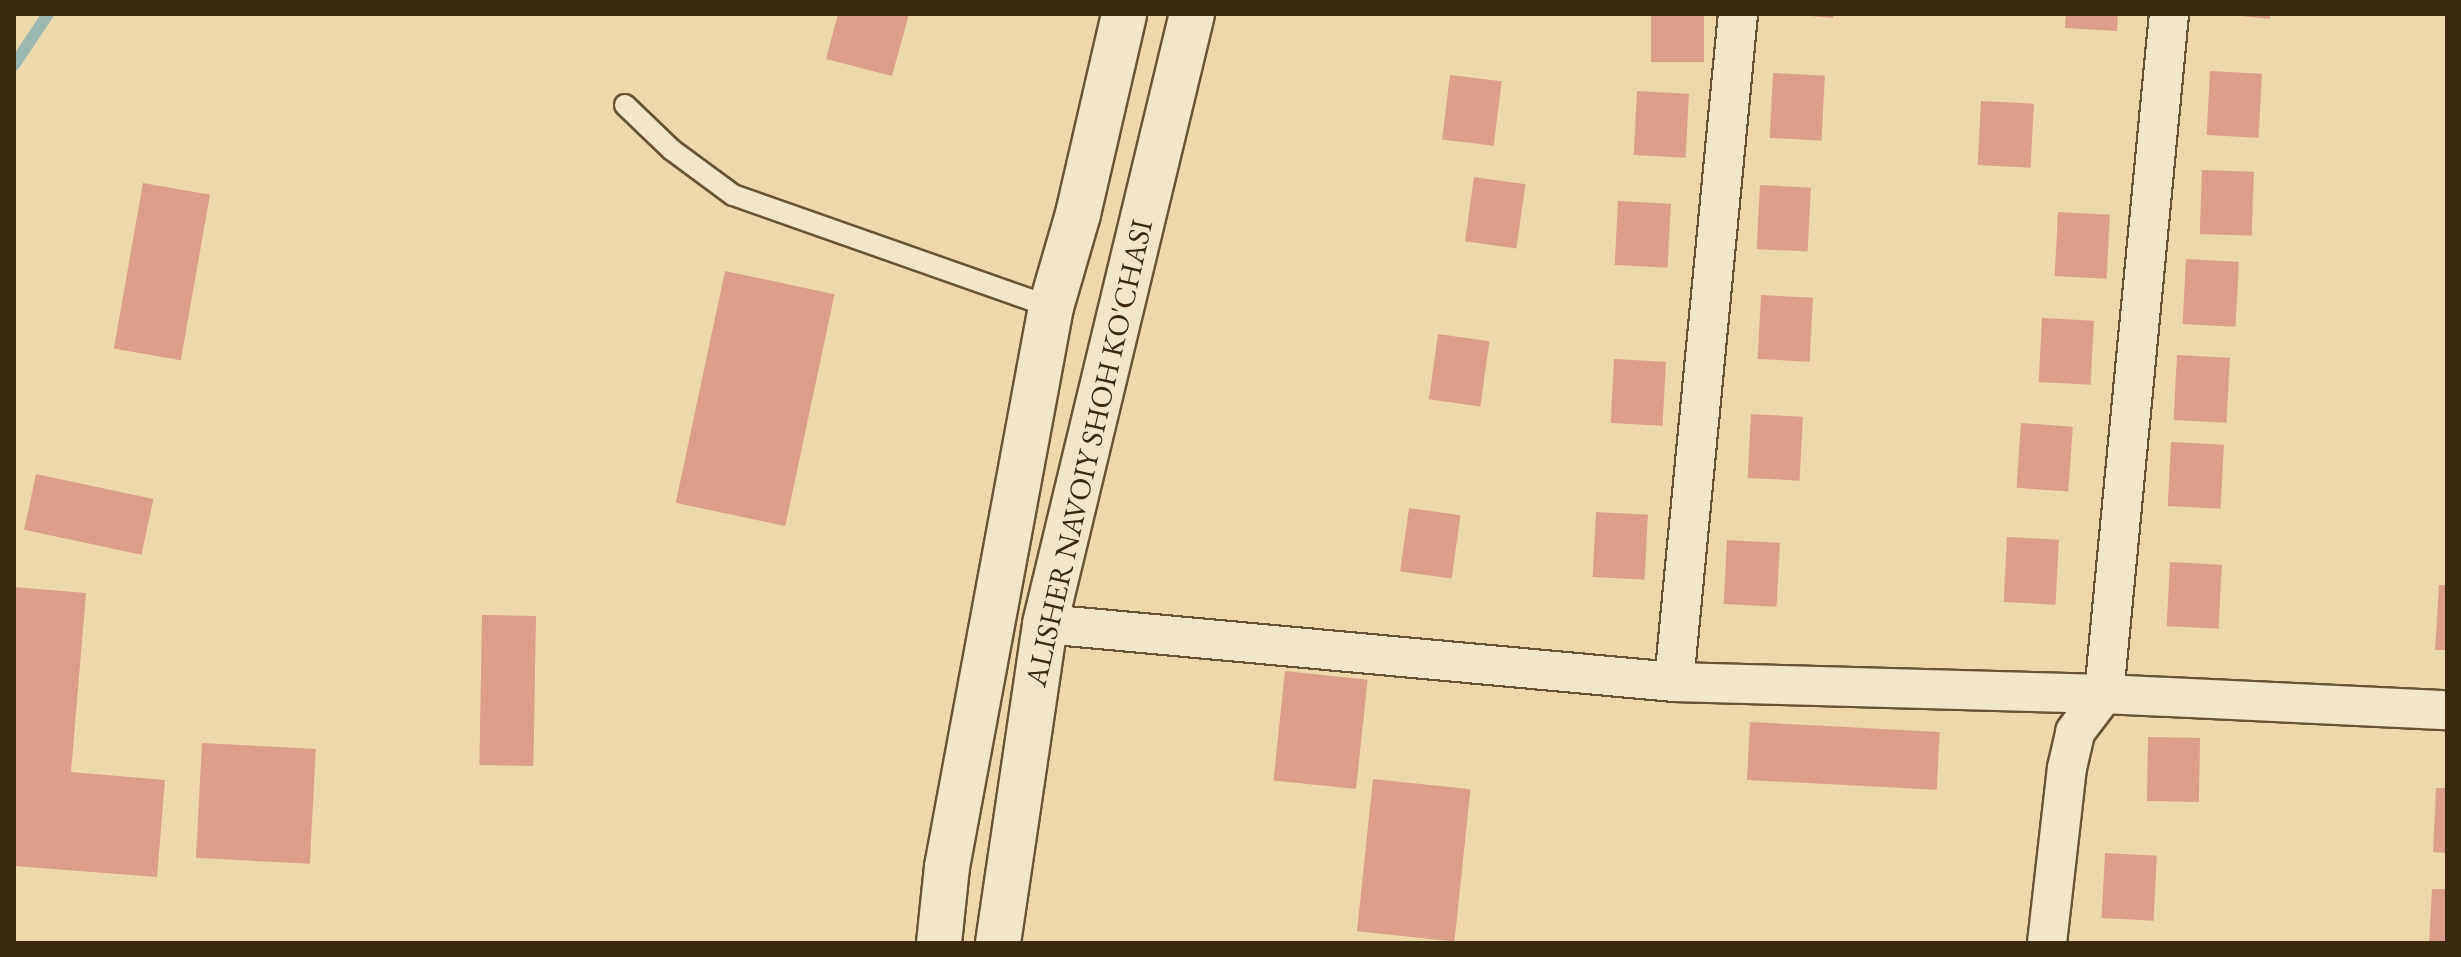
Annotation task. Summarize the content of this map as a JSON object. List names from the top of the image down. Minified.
{"streets":{"main road":["ALISHER NAVOIY SHOH KO'CHASI"]}}
